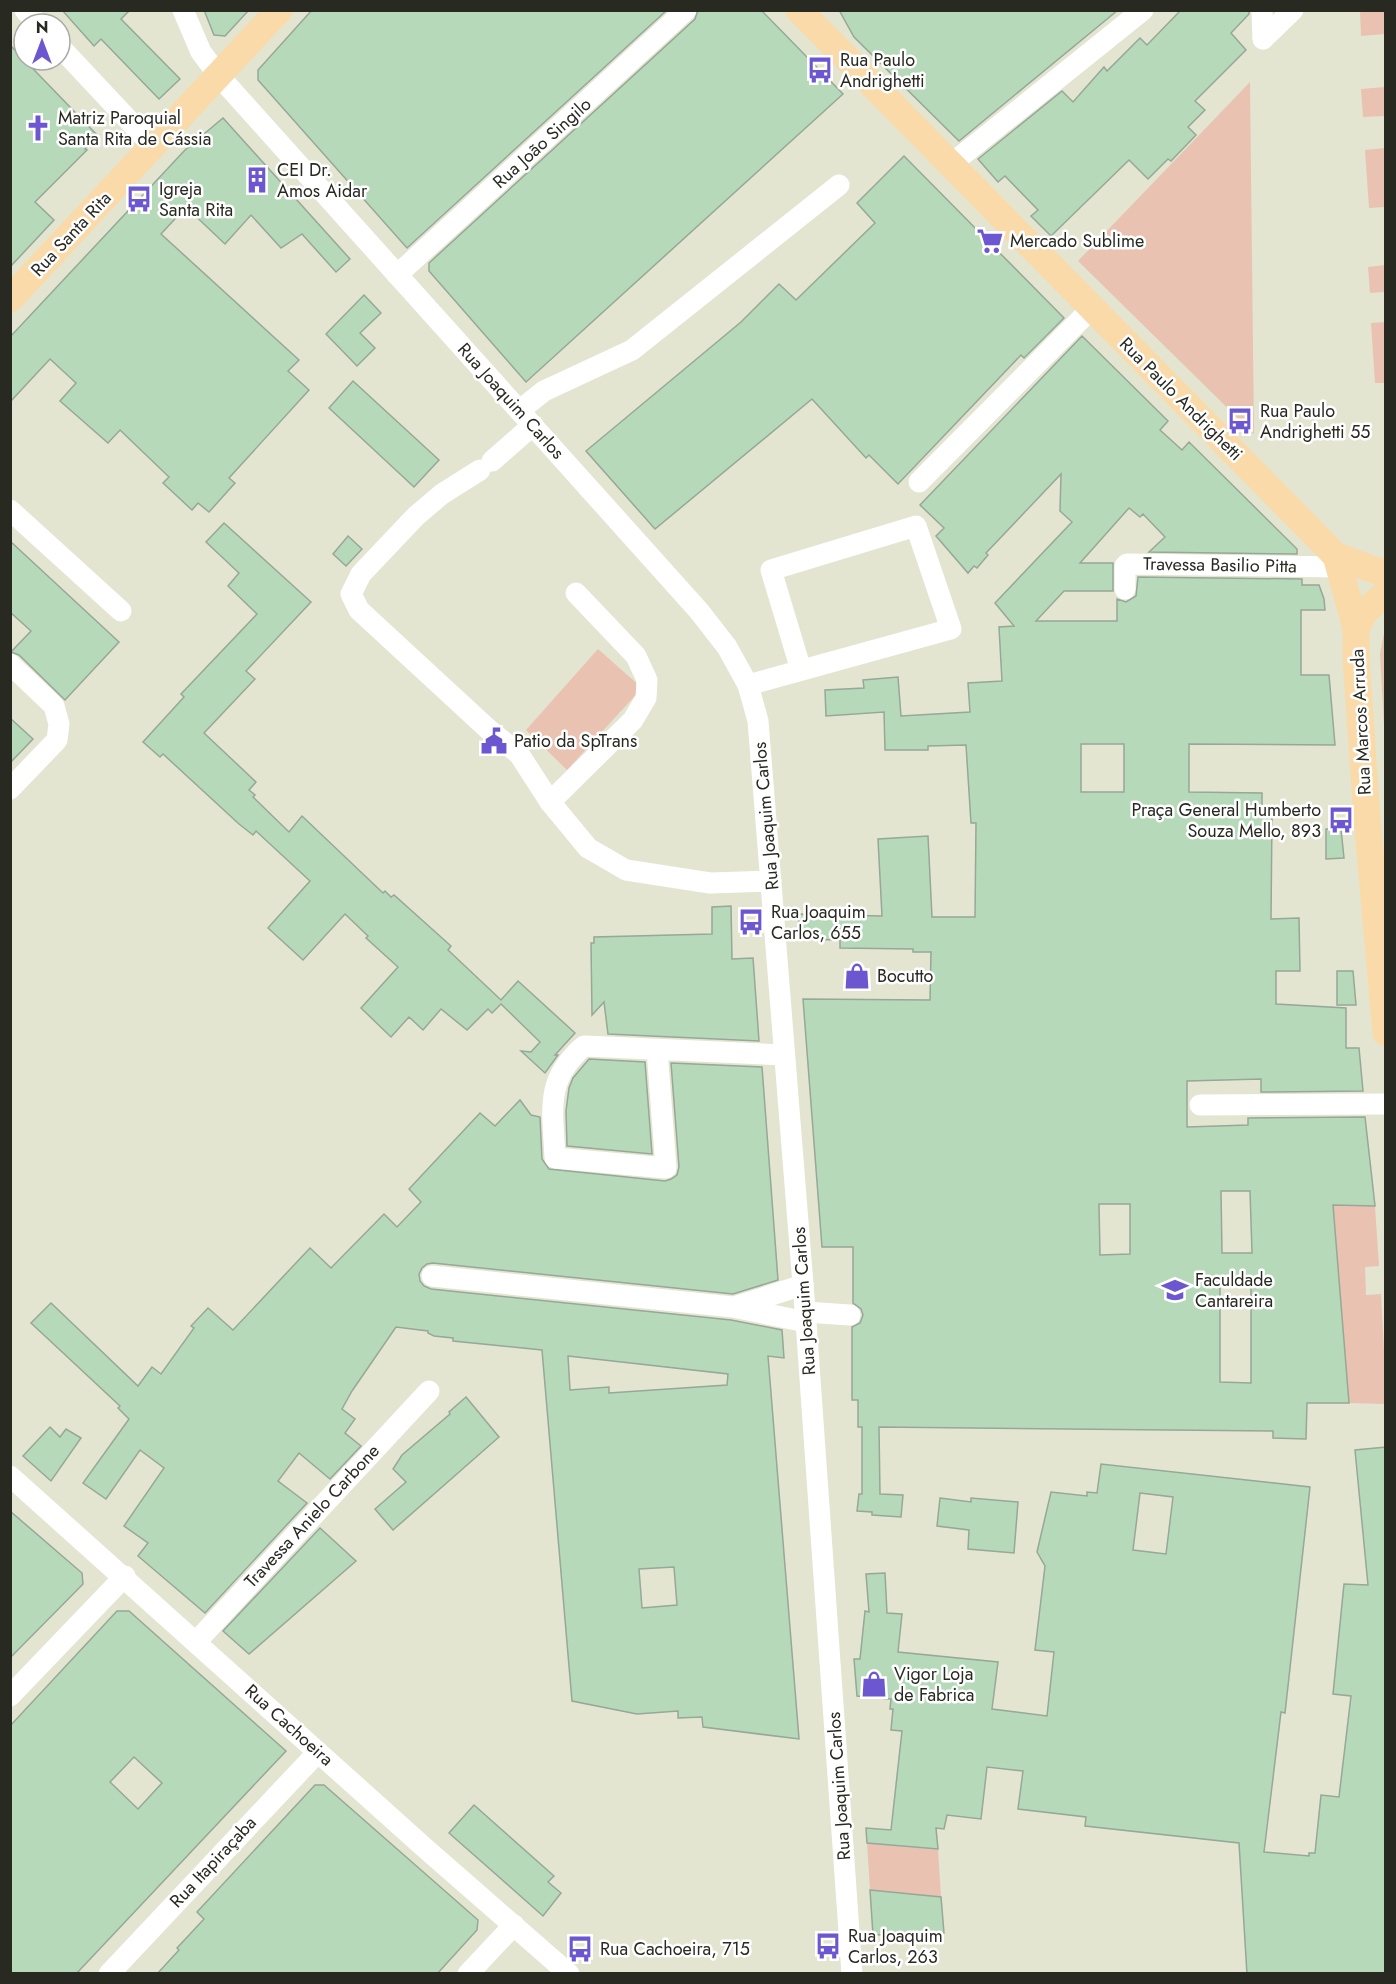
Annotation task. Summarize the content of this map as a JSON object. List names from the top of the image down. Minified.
{"streets":{"main road":["Rua Santa Rita","Rua Paulo Andrighetti","Rua Marcos Arruda"],"street":["Rua João Singilo","Rua Joaquim Carlos","Travessa Basilio Pitta","Travessa Anielo Carbone","Rua Cachoeira","Rua Itapiraçaba"]},"crossings":[["Rua João Singilo","Rua Joaquim Carlos"],["Rua Santa Rita","Rua Joaquim Carlos"],["Rua Paulo Andrighetti","Travessa Basilio Pitta"],["Rua Paulo Andrighetti","Rua Marcos Arruda"],["Travessa Basilio Pitta","Rua Marcos Arruda"],["Travessa Anielo Carbone","Rua Cachoeira"],["Rua Cachoeira","Rua Itapiraçaba"]],"places":{"bus stop":["Rua Paulo Andrighetti","Igreja Santa Rita","Rua Paulo Andrighetti 55","Praça General Humberto Souza Mello, 893","Rua Joaquim Carlos, 655","Rua Joaquim Carlos, 263","Rua Cachoeira, 715"],"church":["Matriz Paroquial Santa Rita de Cássia"],"building":["CEI Dr. Amos Aidar"],"supermarket":["Mercado Sublime"],"public building":["Patio da SpTrans"],"shop":["Bocutto","Vigor Loja de Fabrica"],"school or university":["Faculdade Cantareira"]},"north":"top"}
